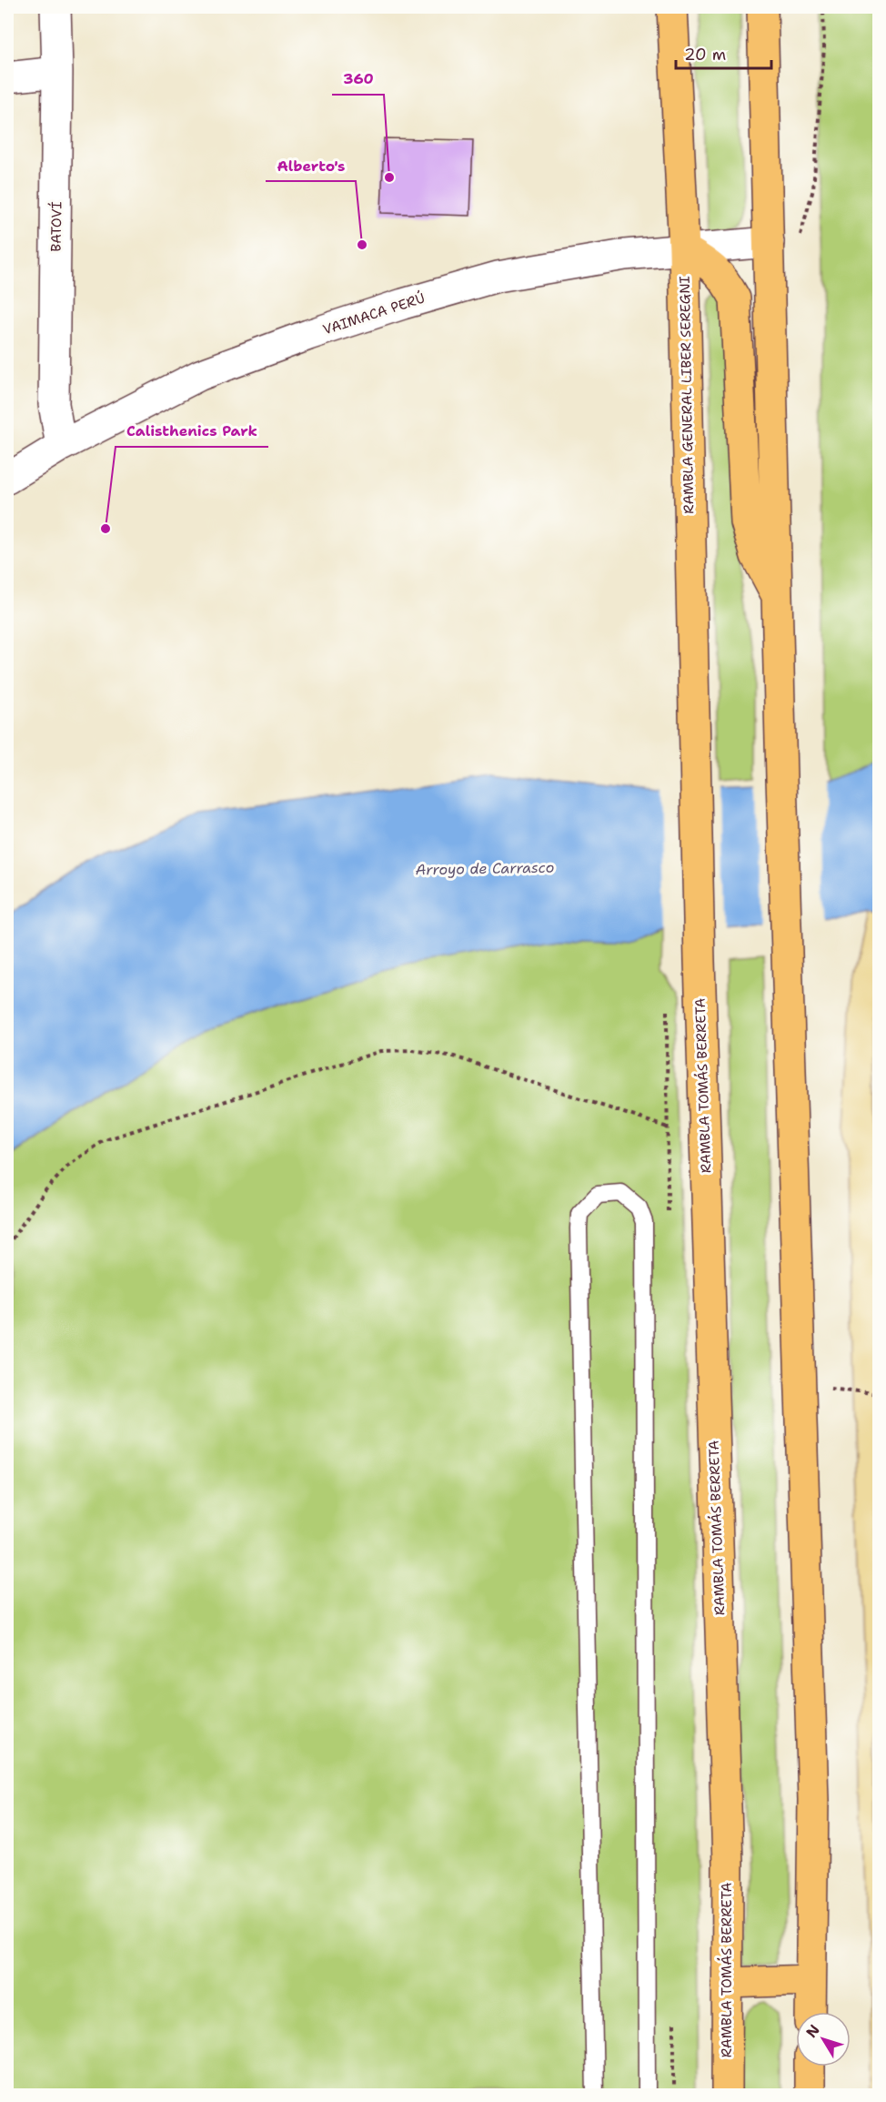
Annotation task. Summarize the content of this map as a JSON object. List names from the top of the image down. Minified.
{"streets":{"main road":["RAMBLA GENERAL LIBER SEREGNI","RAMBLA TOMÁS BERRETA"],"street":["BATOVÍ","VAIMACA PERÚ"]},"crossings":[["BATOVÍ","VAIMACA PERÚ"],["VAIMACA PERÚ","RAMBLA GENERAL LIBER SEREGNI"],["RAMBLA GENERAL LIBER SEREGNI","RAMBLA TOMÁS BERRETA"]],"water":["Arroyo de Carrasco"],"places":["360","Alberto's","Calisthenics Park"],"scale_bar":"20 m","north":"top left"}
